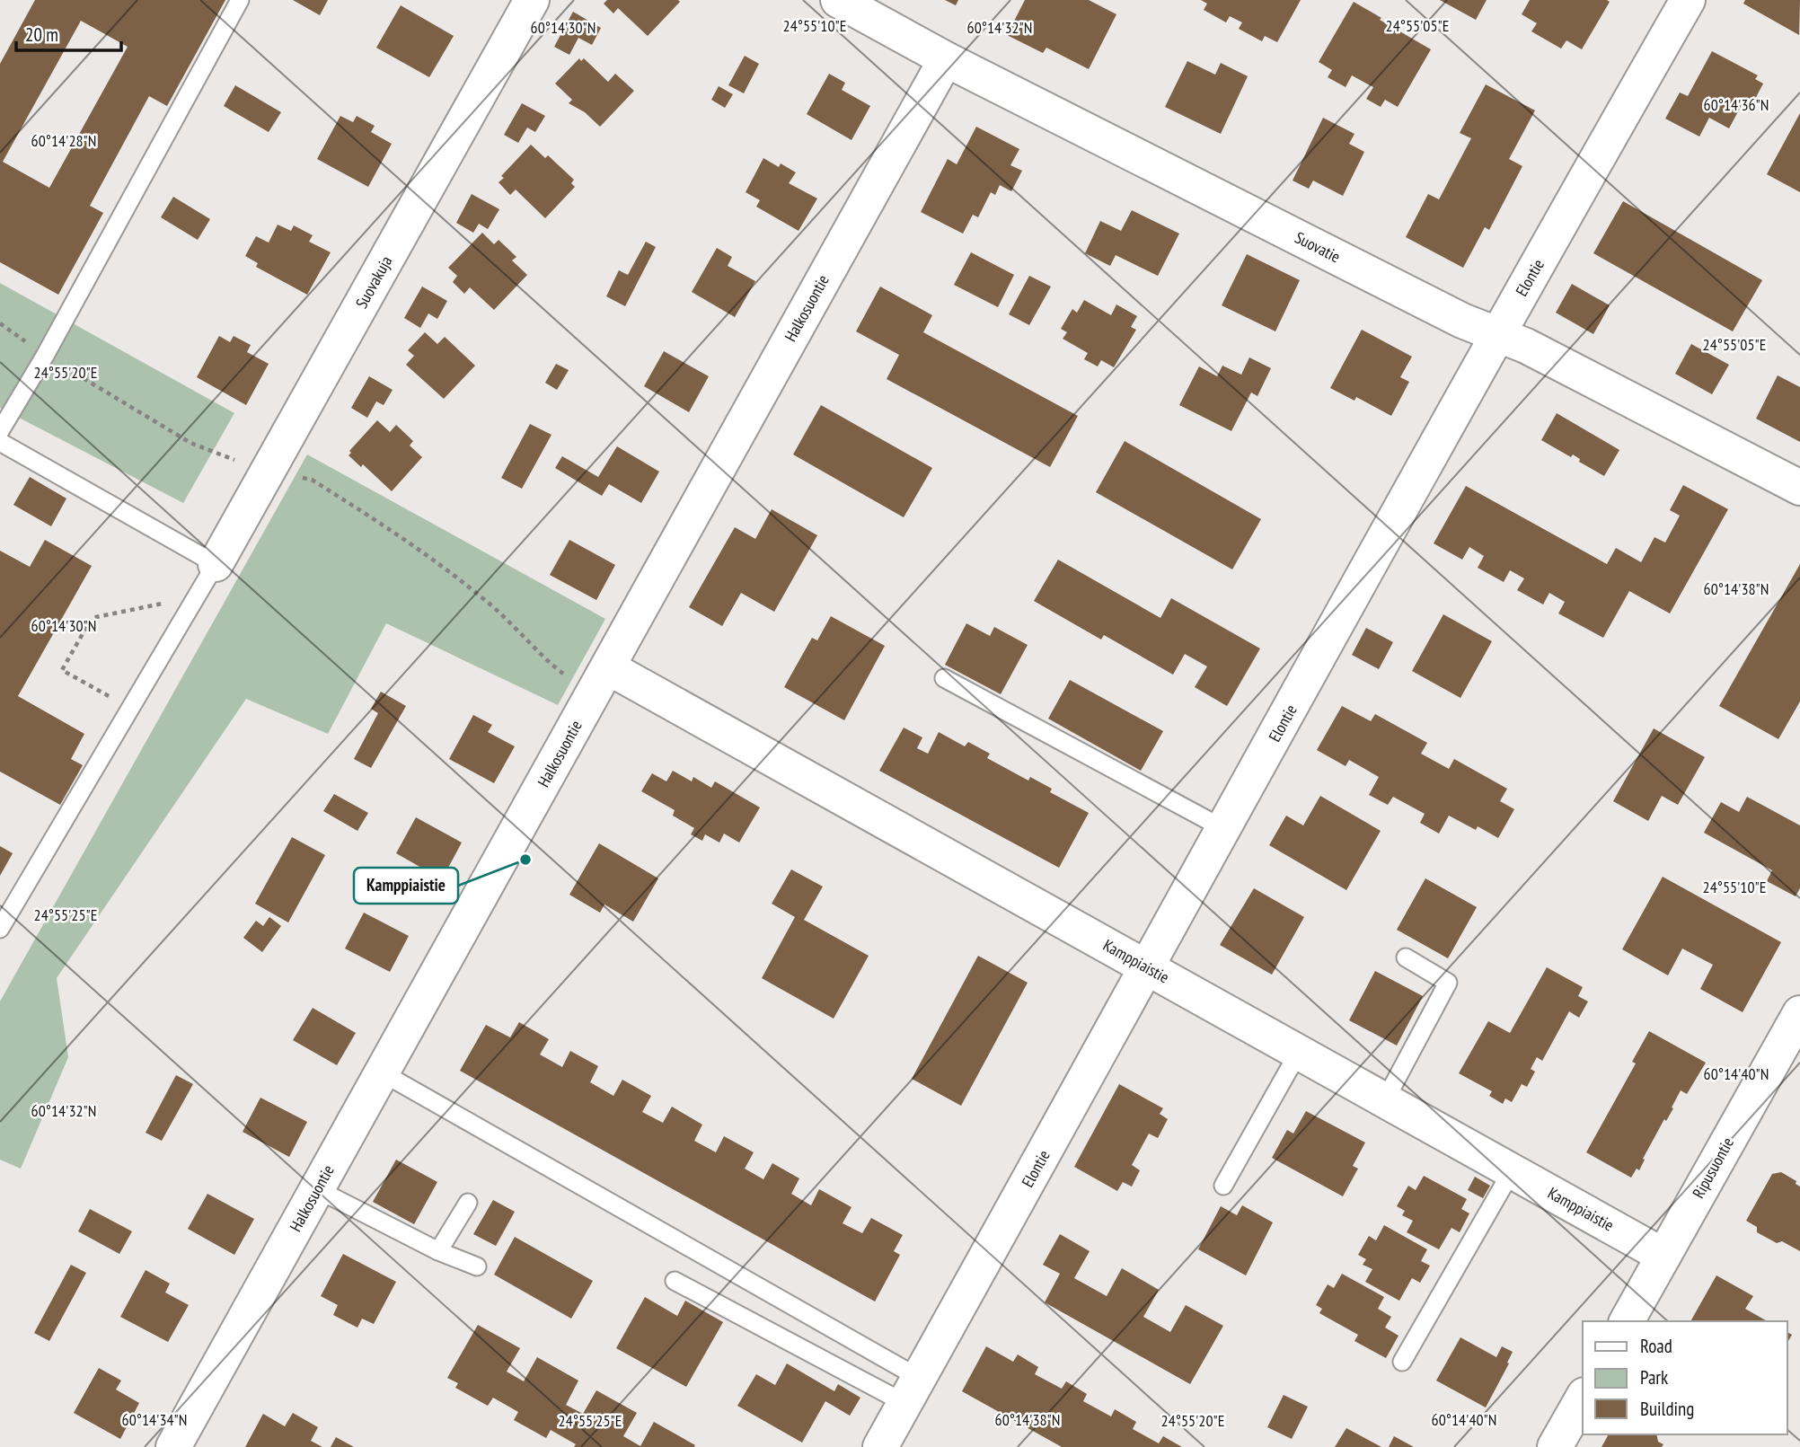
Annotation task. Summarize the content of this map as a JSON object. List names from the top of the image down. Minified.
{"streets":{"street":["Suovatie","Elontie","Suovakuja","Halkosuontie","Kamppiaistie","Ripusuontie"]},"crossings":[["Suovatie","Elontie"],["Suovatie","Halkosuontie"],["Elontie","Kamppiaistie"],["Halkosuontie","Kamppiaistie"],["Kamppiaistie","Ripusuontie"]],"places":["Kamppiaistie"],"legend":["Road","Park","Building"],"scale_bar":"20 m","coordinates":["24°55'10\"E","24°55'05\"E","60°14'30\"N","60°14'32\"N","60°14'36\"N","60°14'28\"N","24°55'20\"E","60°14'38\"N","24°55'25\"E","60°14'40\"N","60°14'34\"N"]}
